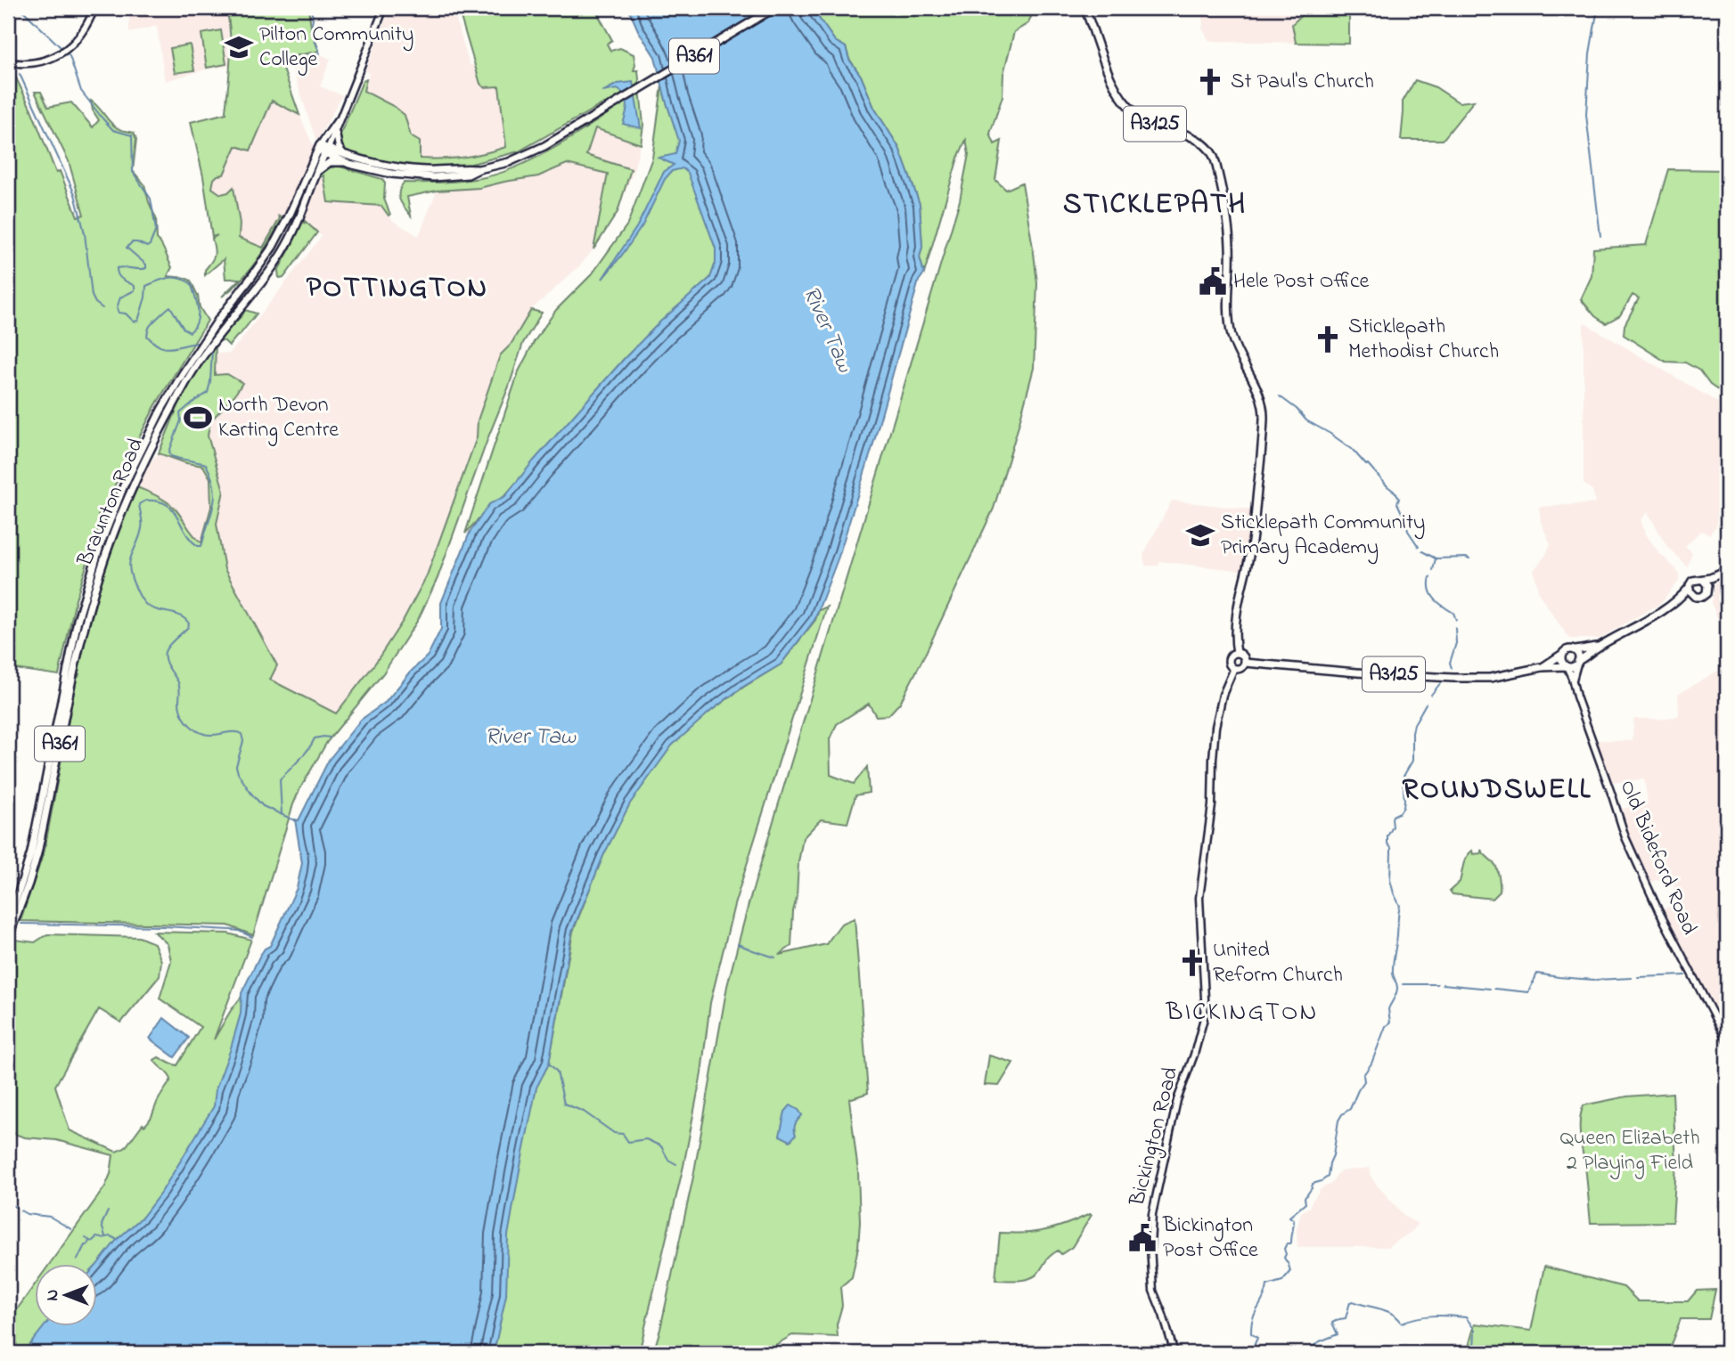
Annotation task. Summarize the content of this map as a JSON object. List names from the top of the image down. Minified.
{"streets":{"main road":["A361","A3125","Braunton Road","Old Bideford Road","Bickington Road"]},"crossings":[["A361","Braunton Road"],["A3125","Old Bideford Road"],["A3125","Bickington Road"]],"districts":["STICKLEPATH","POTTINGTON","ROUNDSWELL","BICKINGTON"],"water":["River Taw"],"parks":["Queen Elizabeth 2 Playing Field"],"places":{"school or university":["Pilton Community College","Sticklepath Community Primary Academy"],"church":["St Paul's Church","Sticklepath Methodist Church","United Reform Church"],"public building":["Hele Post Office","Bickington Post Office"],"sports":["North Devon Karting Centre"]},"north":"left"}
